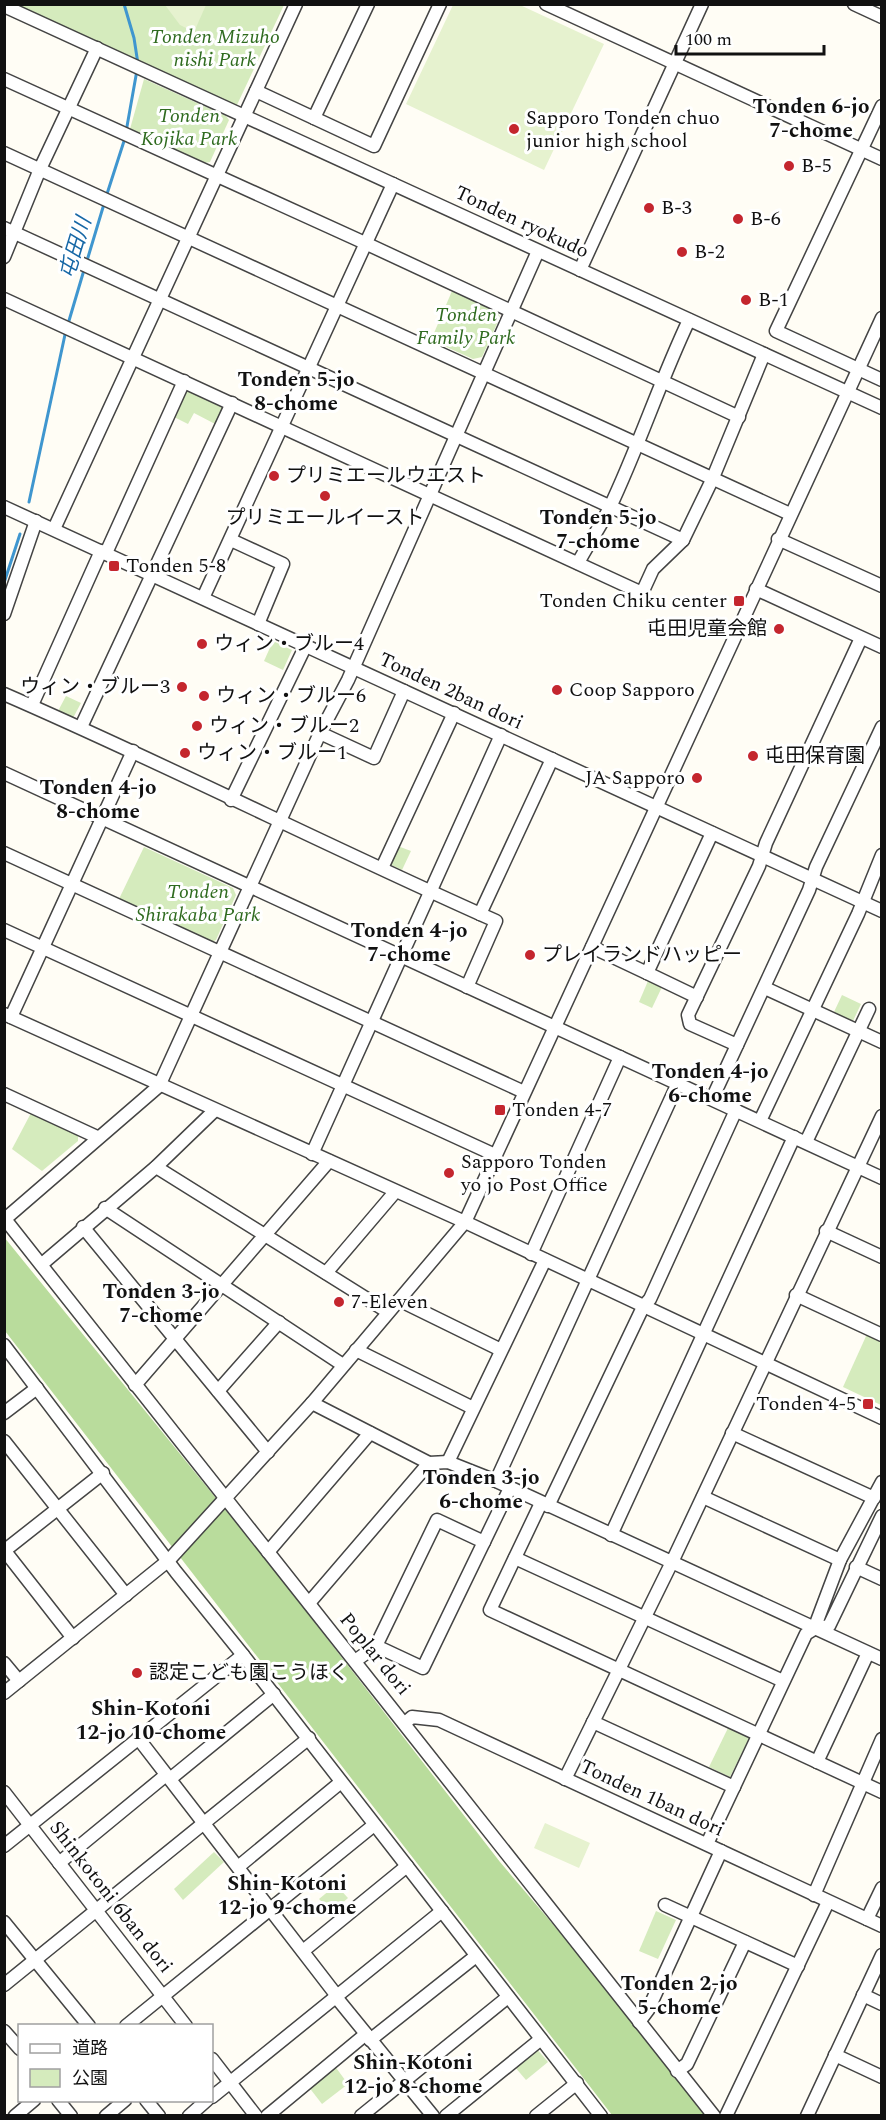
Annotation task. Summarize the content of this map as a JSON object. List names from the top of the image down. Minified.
{"streets":{"street":["Tonden ryokudo","Tonden 2ban dori","Poplar dori","Tonden 1ban dori","Shinkotoni 6ban dori"]},"crossings":[["Poplar dori","Tonden 1ban dori"]],"districts":["Tonden 6-jo 7-chome","Tonden 5-jo 8-chome","Tonden 5-jo 7-chome","Tonden 4-jo 8-chome","Tonden 4-jo 7-chome","Tonden 4-jo 6-chome","Tonden 3-jo 7-chome","Tonden 3-jo 6-chome","Shin-Kotoni 12-jo 10-chome","Shin-Kotoni 12-jo 9-chome","Tonden 2-jo 5-chome","Shin-Kotoni 12-jo 8-chome"],"water":["屯田川"],"parks":["Tonden Mizuho nishi Park","Tonden Kojika Park","Tonden Family Park","Tonden Shirakaba Park"],"places":{"other":["Sapporo Tonden chuo junior high school","B-5","B-3","B-6","B-2","B-1","プリミエールウエスト","プリミエールイースト","屯田児童会館","ウィン・ブルー4","ウィン・ブルー3","Coop Sapporo","ウィン・ブルー6","ウィン・ブルー2","ウィン・ブルー1","屯田保育園","JA Sapporo","プレイランドハッピー","Sapporo Tonden yo jo Post Office","7-Eleven","認定こども園こうほく"],"transit":["Tonden 5-8","Tonden Chiku center","Tonden 4-7","Tonden 4-5"]},"legend":["道路","公園"],"scale_bar":"100 m"}
